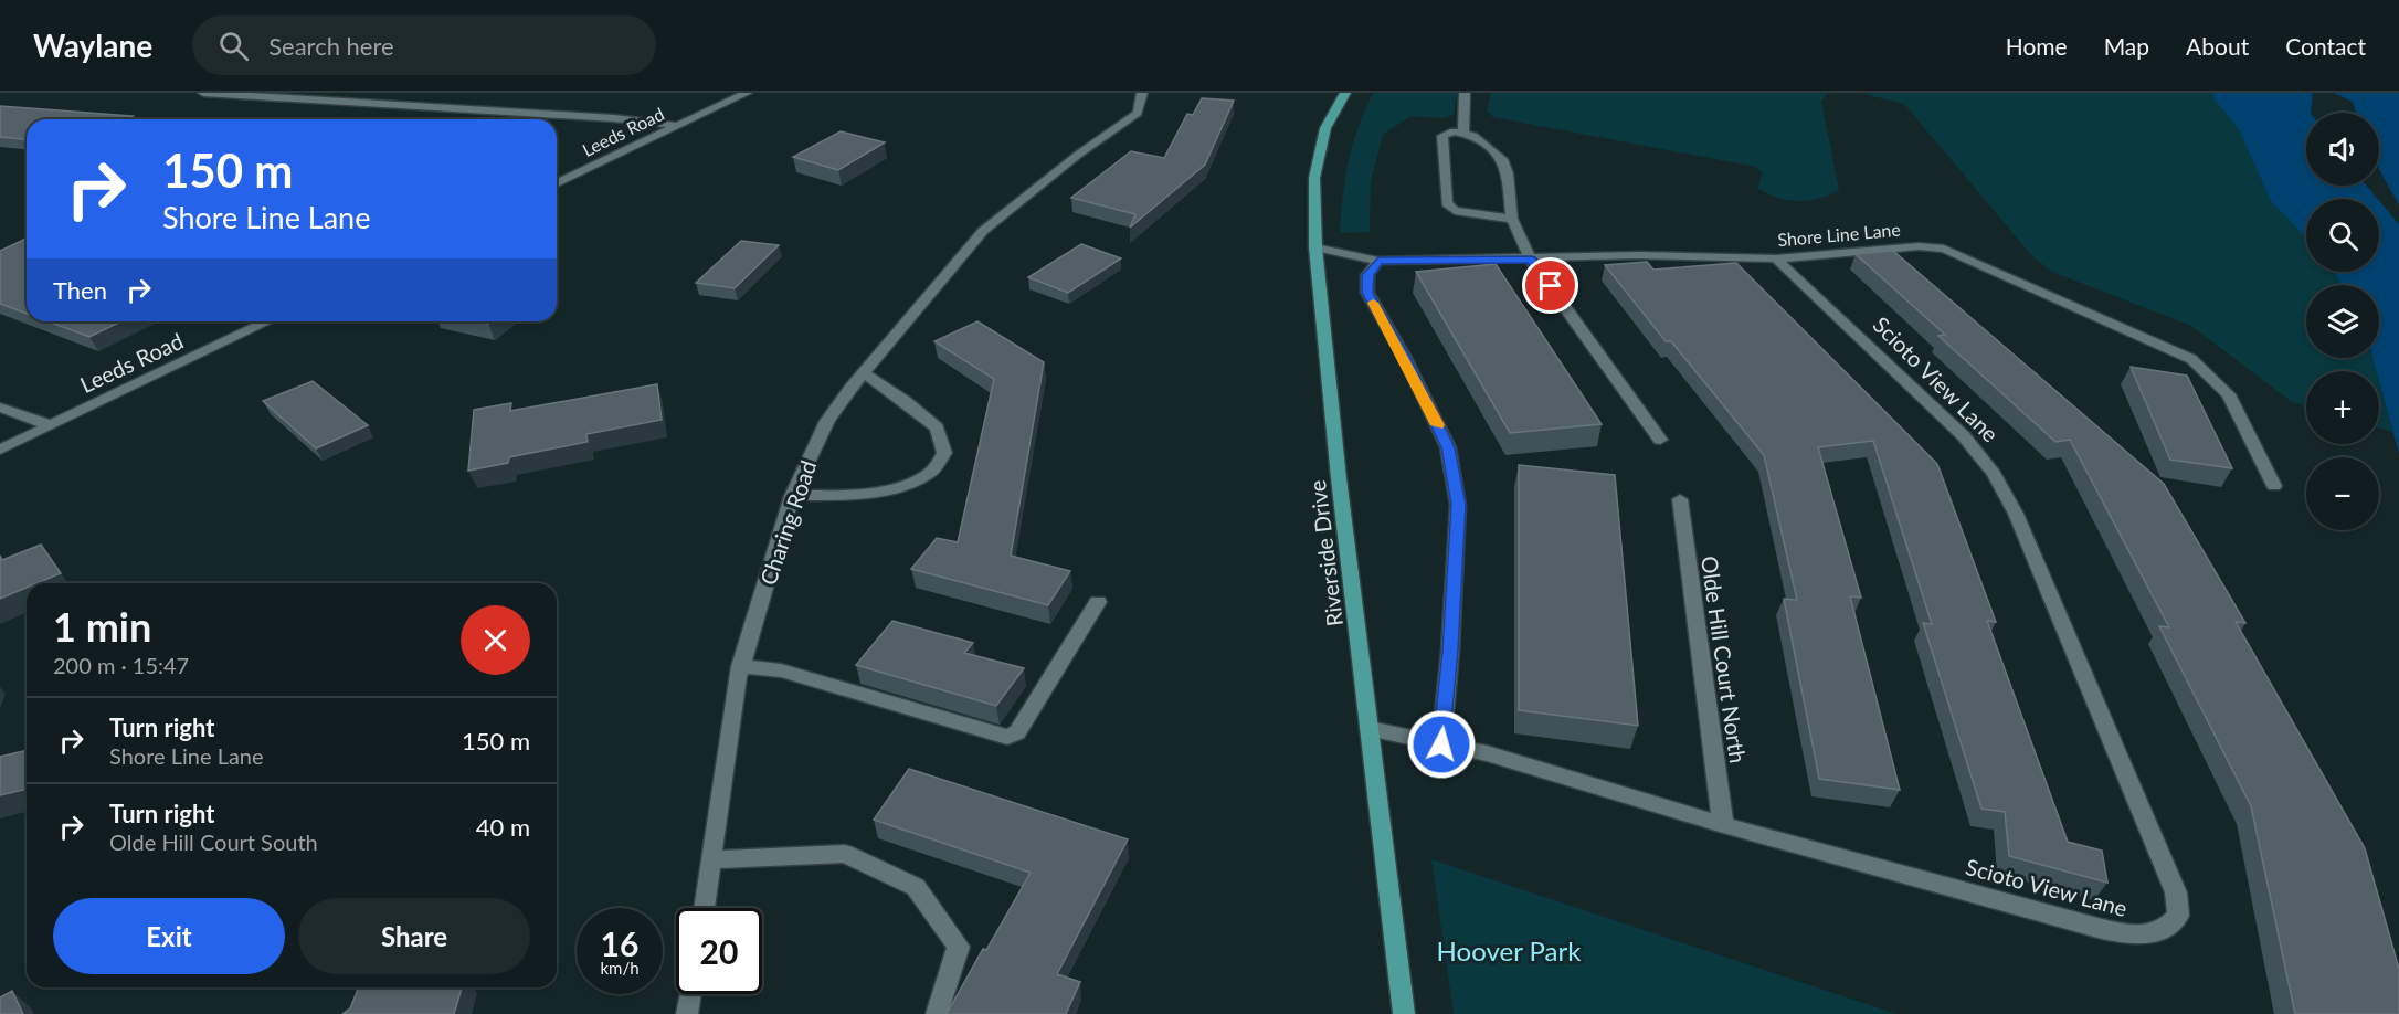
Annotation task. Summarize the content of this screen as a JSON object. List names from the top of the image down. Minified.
{"streets":{"main road":["Riverside Drive"],"street":["Leeds Road","Shore Line Lane","Scioto View Lane","Charing Road","Olde Hill Court North"]},"crossings":[["Shore Line Lane","Scioto View Lane"],["Shore Line Lane","Riverside Drive"],["Scioto View Lane","Riverside Drive"],["Scioto View Lane","Olde Hill Court North"]],"parks":["Hoover Park"],"page":{"header":"Waylane","search":"Search here","nav":["Home","Map","About","Contact"],"map_buttons":["+","−"],"turn":["150 m","Shore Line Lane"],"then":"Then","heading":["1 min","200 m · 15:47"],"list":[{"name":"Turn right","note":"Shore Line Lane","value":"150 m"},{"name":"Turn right","note":"Olde Hill Court South","value":"40 m"}],"buttons":["Exit","Share"],"speed":"16 km/h","limit":"20"}}
